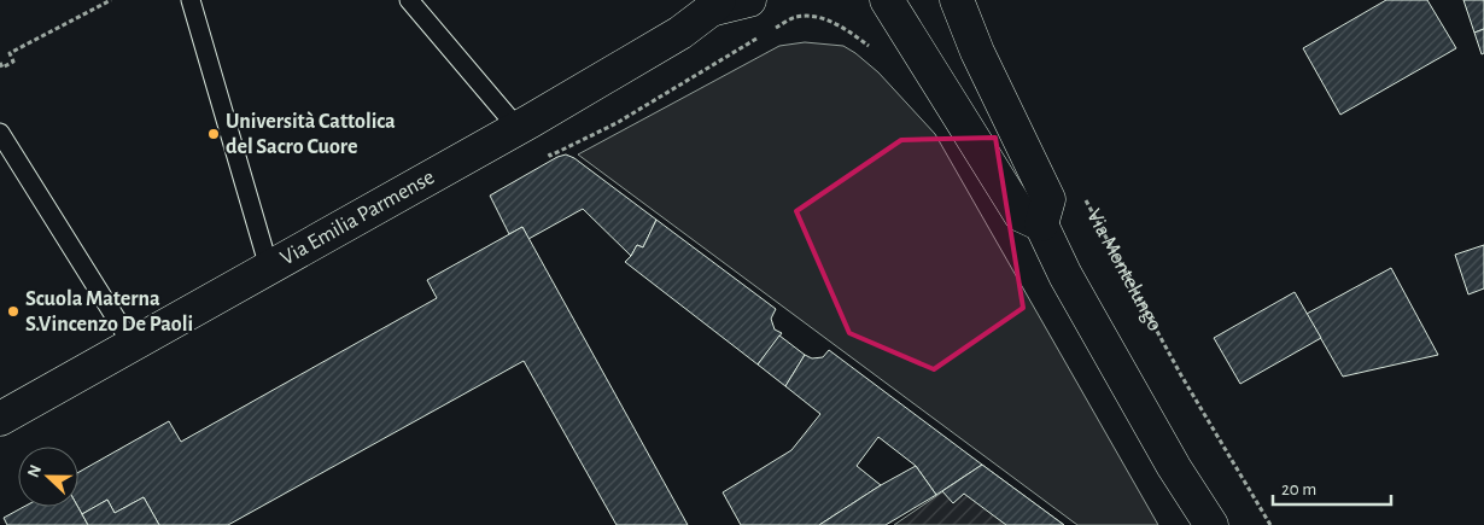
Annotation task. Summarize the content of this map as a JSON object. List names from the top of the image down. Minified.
{"streets":{"main road":["Via Emilia Parmense"],"path":["Via Montelungo"]},"places":["Università Cattolica del Sacro Cuore","Scuola Materna S.Vincenzo De Paoli"],"scale_bar":"20 m","north":"left"}
